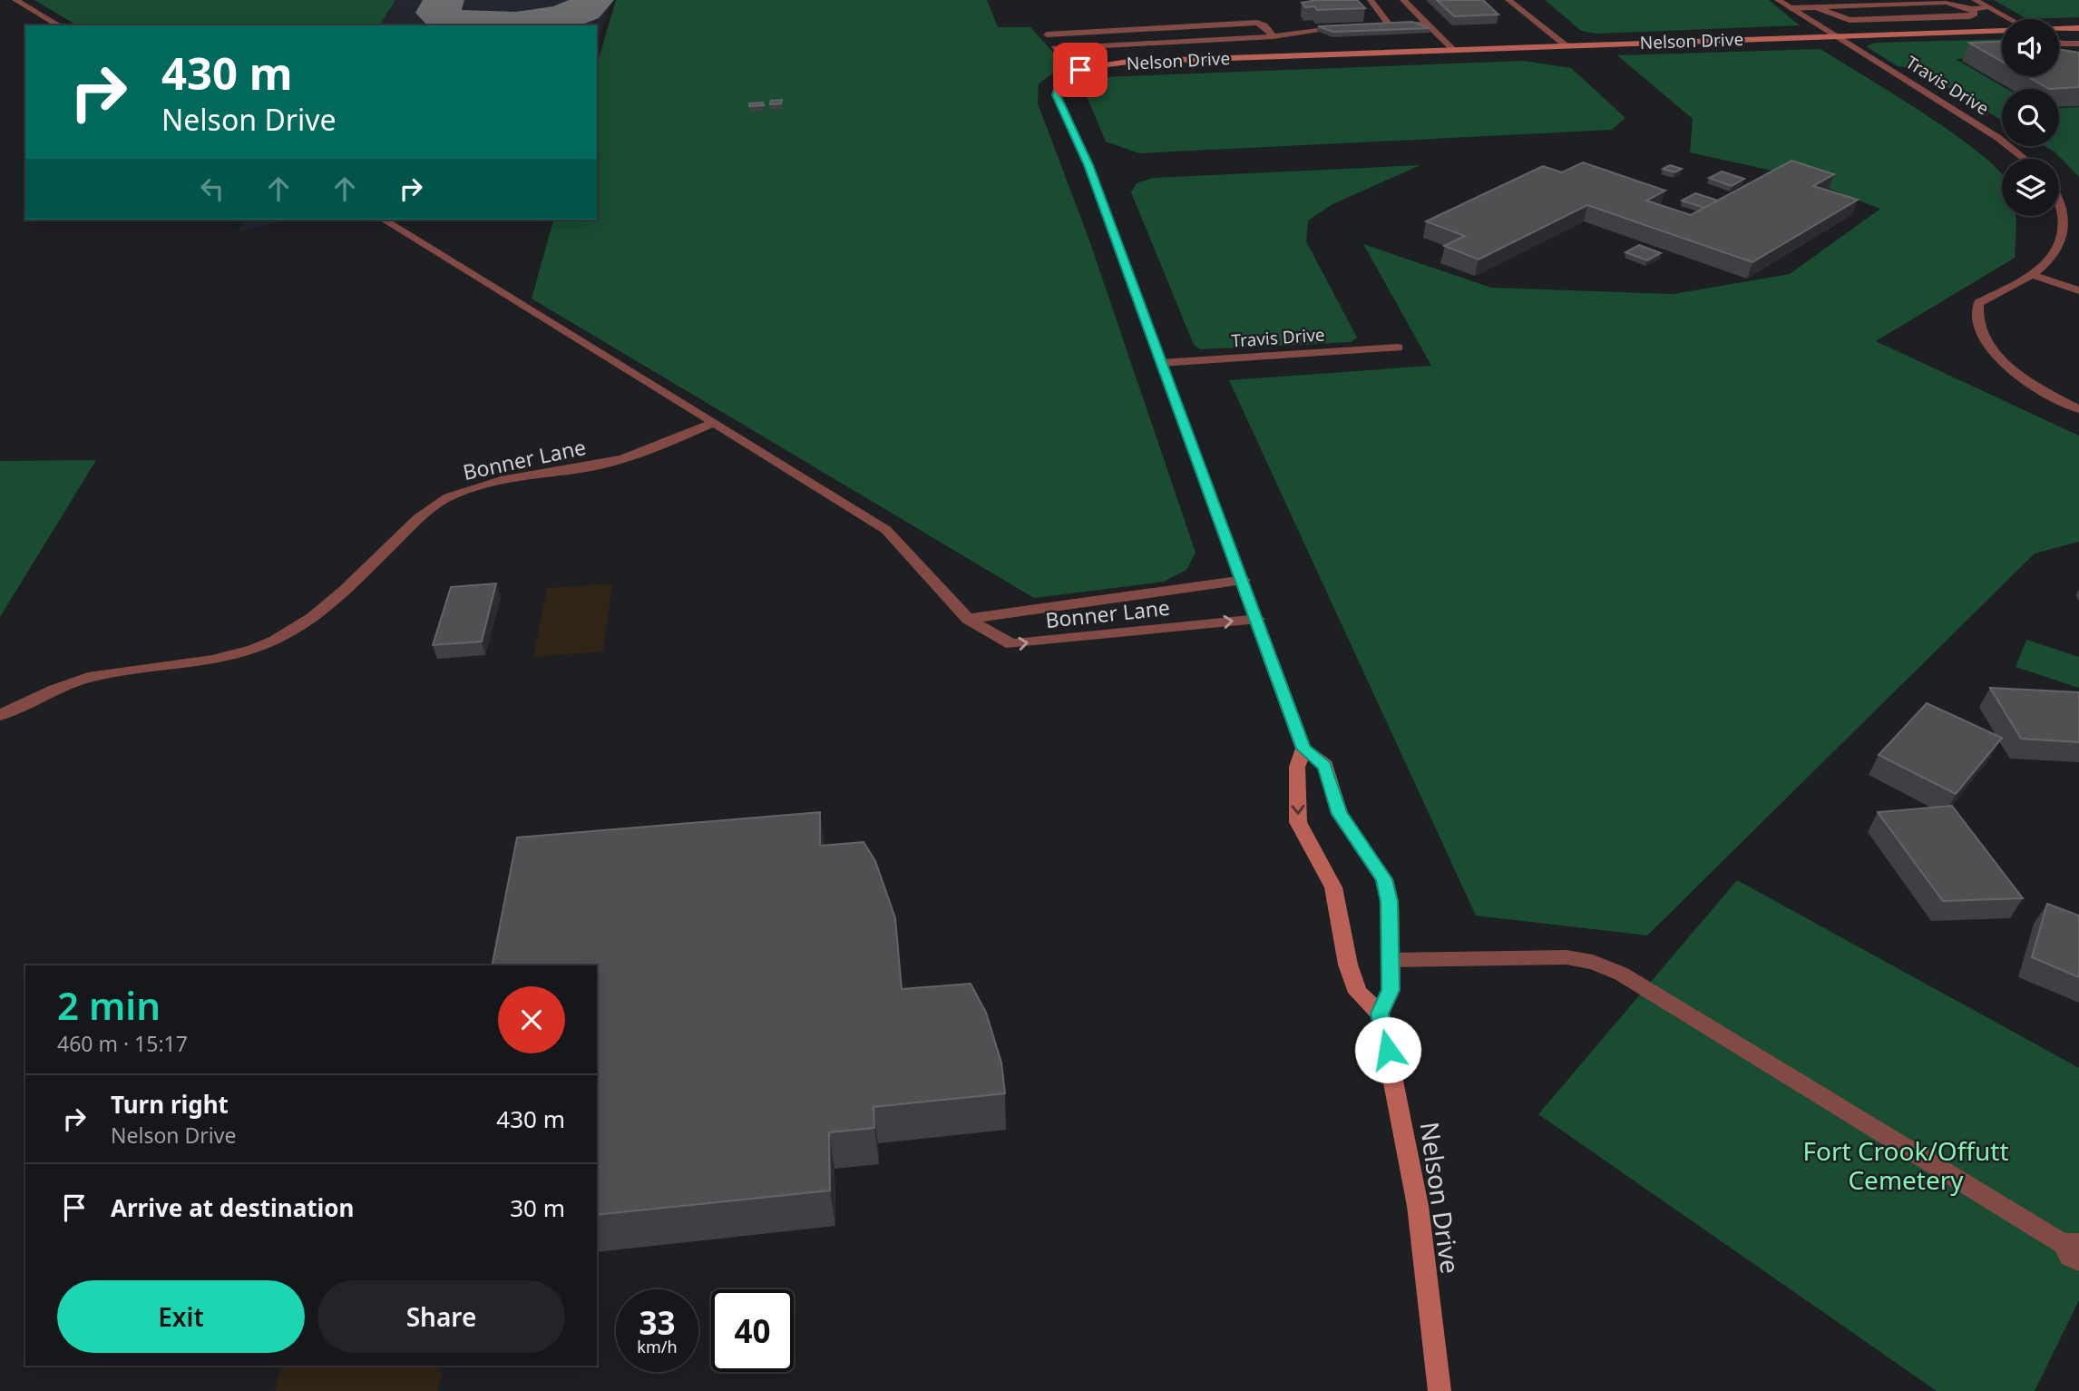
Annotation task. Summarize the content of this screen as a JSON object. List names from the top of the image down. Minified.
{"streets":{"street":["Nelson Drive","Travis Drive","Bonner Lane"]},"crossings":[["Nelson Drive","Travis Drive"],["Nelson Drive","Bonner Lane"]],"parks":["Fort Crook/Offutt Cemetery"],"page":{"turn":["430 m","Nelson Drive"],"heading":["2 min","460 m · 15:17"],"list":[{"name":"Turn right","note":"Nelson Drive","value":"430 m"},{"name":"Arrive at destination","value":"30 m"}],"buttons":["Exit","Share"],"speed":"33 km/h","limit":"40"}}
